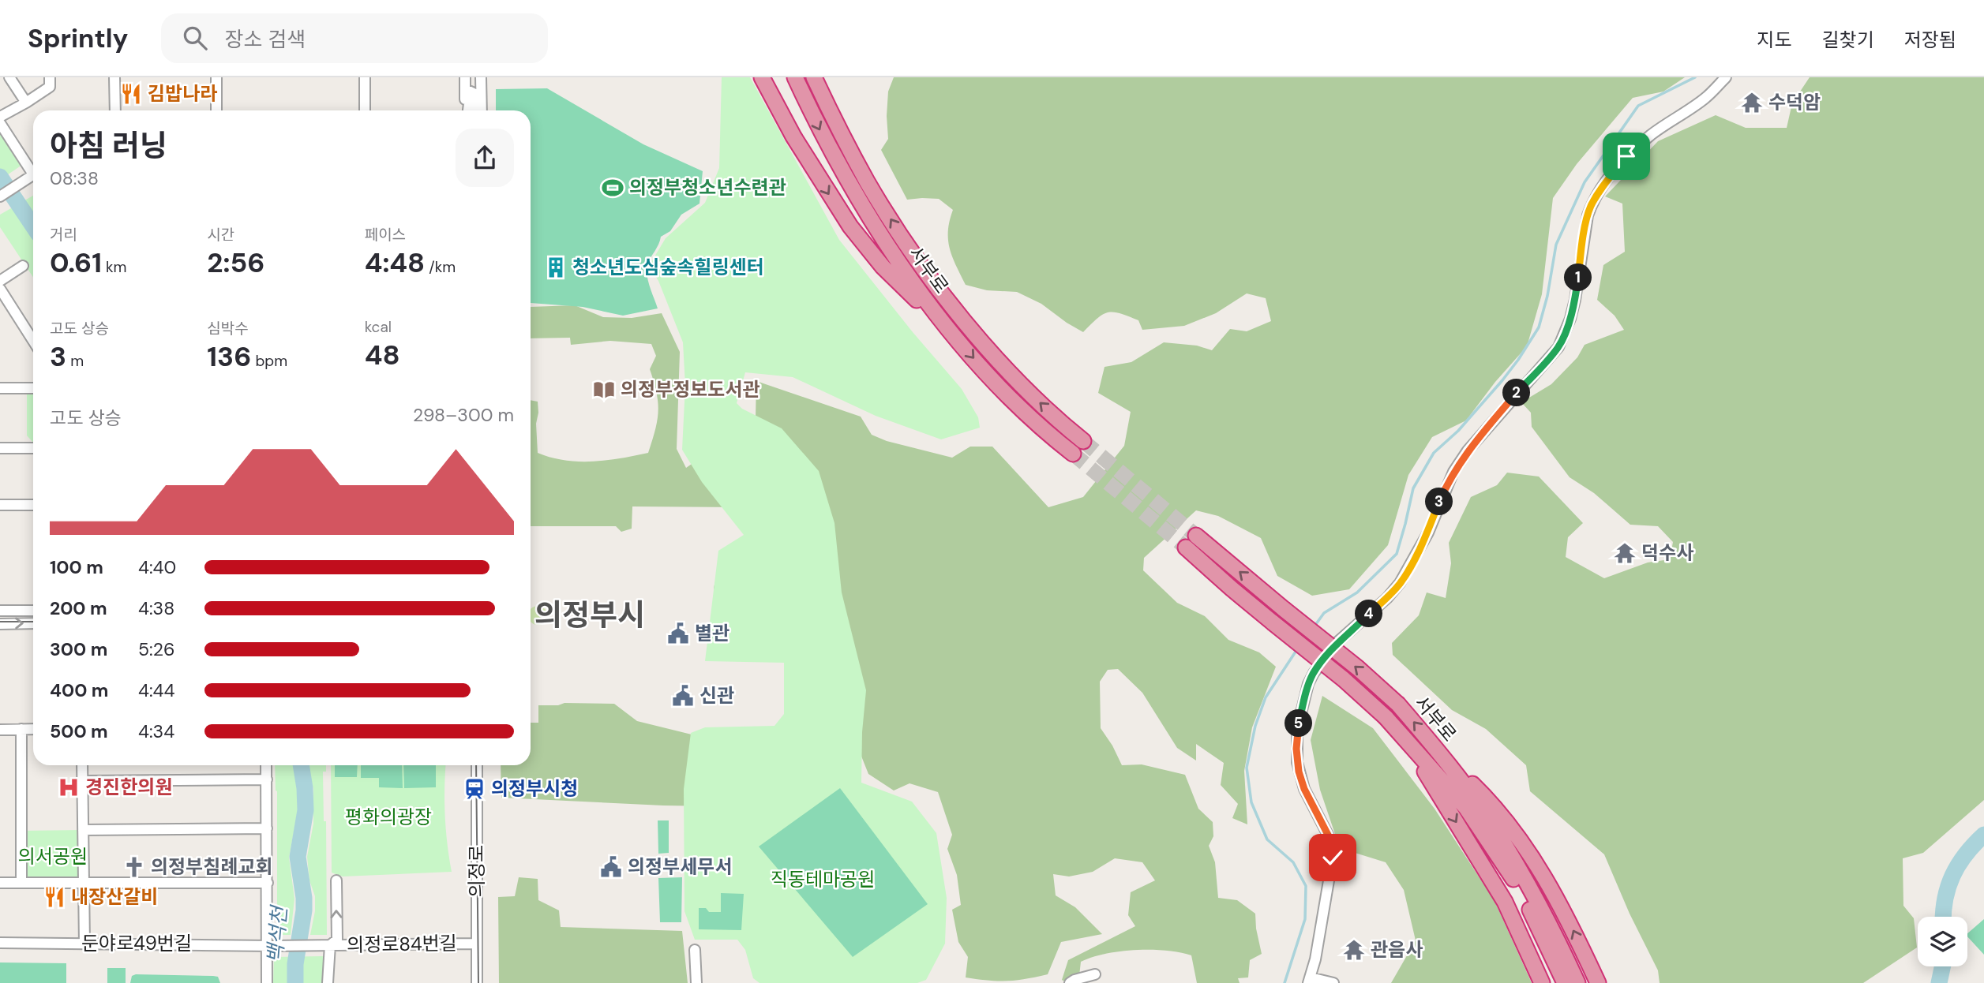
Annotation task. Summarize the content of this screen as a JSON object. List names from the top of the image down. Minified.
{"streets":{"highway":["서부로"],"street":["의정로","둔야로49번길","의정로84번길"]},"crossings":[["의정로","의정로84번길"],["둔야로49번길","의정로84번길"]],"districts":["의정부시"],"water":["백석천"],"parks":["평화의광장","의서공원","직동테마공원"],"places":{"restaurant":["김밥나라","내장산갈비"],"temple":["수덕암","덕수사","관음사"],"sports":["의정부청소년수련관"],"building":["청소년도심숲속힐링센터"],"library":["의정부정보도서관"],"public building":["별관","신관","의정부세무서"],"hospital":["경진한의원"],"station":["의정부시청"],"church":["의정부침례교회"]},"page":{"header":"Sprintly","search":"장소 검색","nav":["지도","길찾기","저장됨"],"heading":["아침 러닝","08:38"],"stats":[["거리","0.61 km"],["시간","2:56"],["페이스","4:48 /km"],["고도 상승","3 m"],["심박수","136 bpm"],["kcal","48"]],"pins":["1","2","3","4","5"],"chart":["고도 상승","298–300 m"],"list":[{"name":"100 m","note":"4:40"},{"name":"200 m","note":"4:38"},{"name":"300 m","note":"5:26"},{"name":"400 m","note":"4:44"},{"name":"500 m","note":"4:34"}]}}
